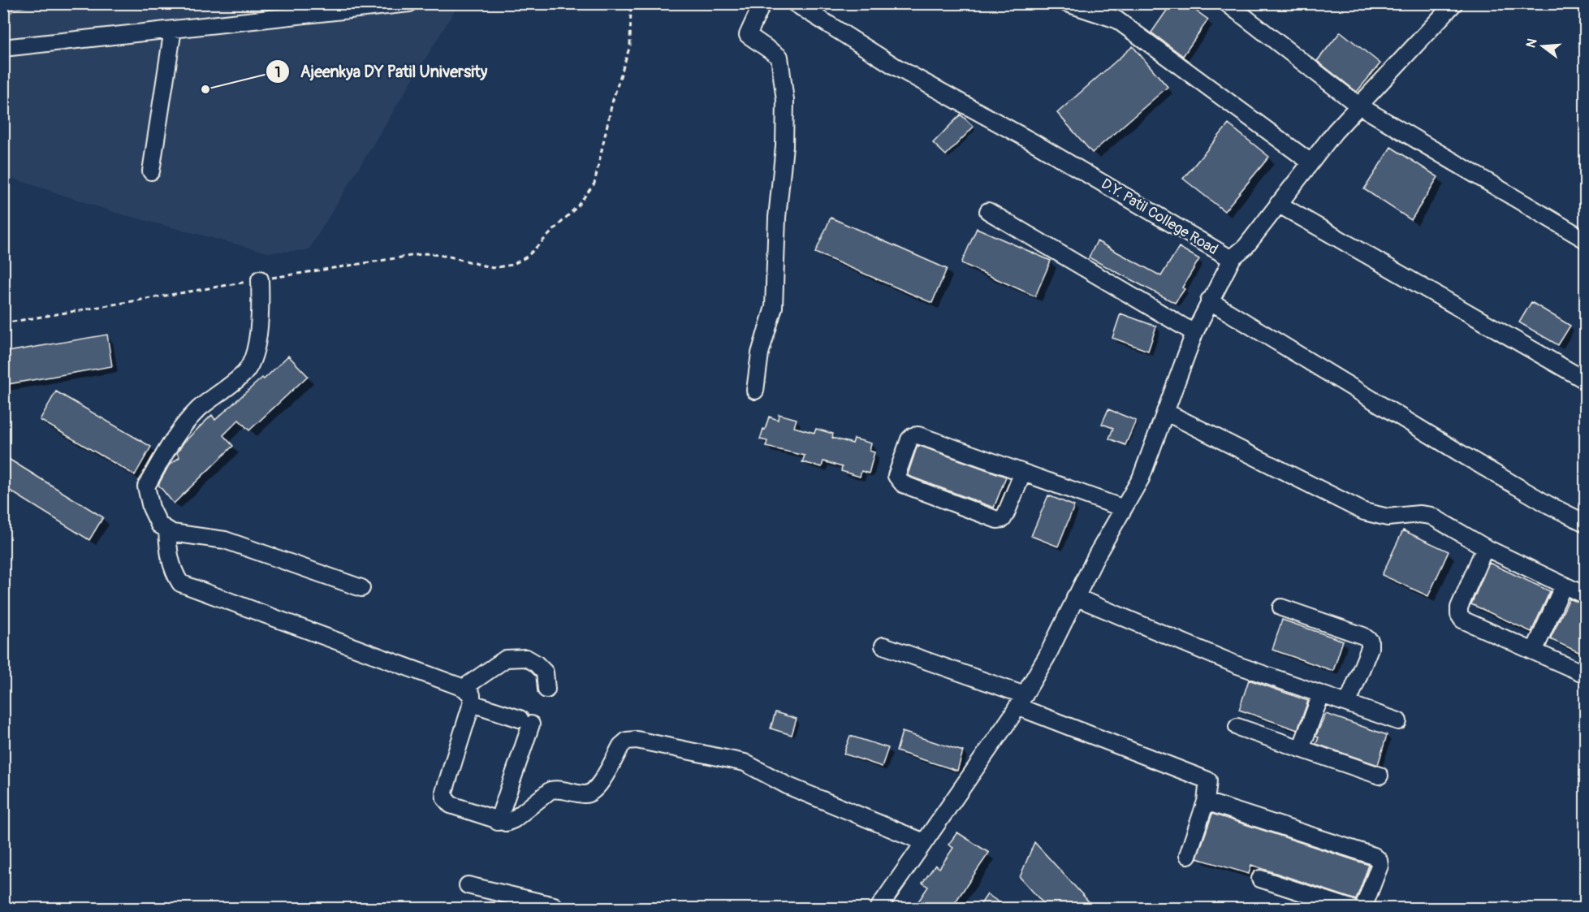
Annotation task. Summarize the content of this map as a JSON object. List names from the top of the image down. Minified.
{"streets":{"street":["D.Y. Patil College Road"]},"places":["Ajeenkya DY Patil University"],"north":"left"}
